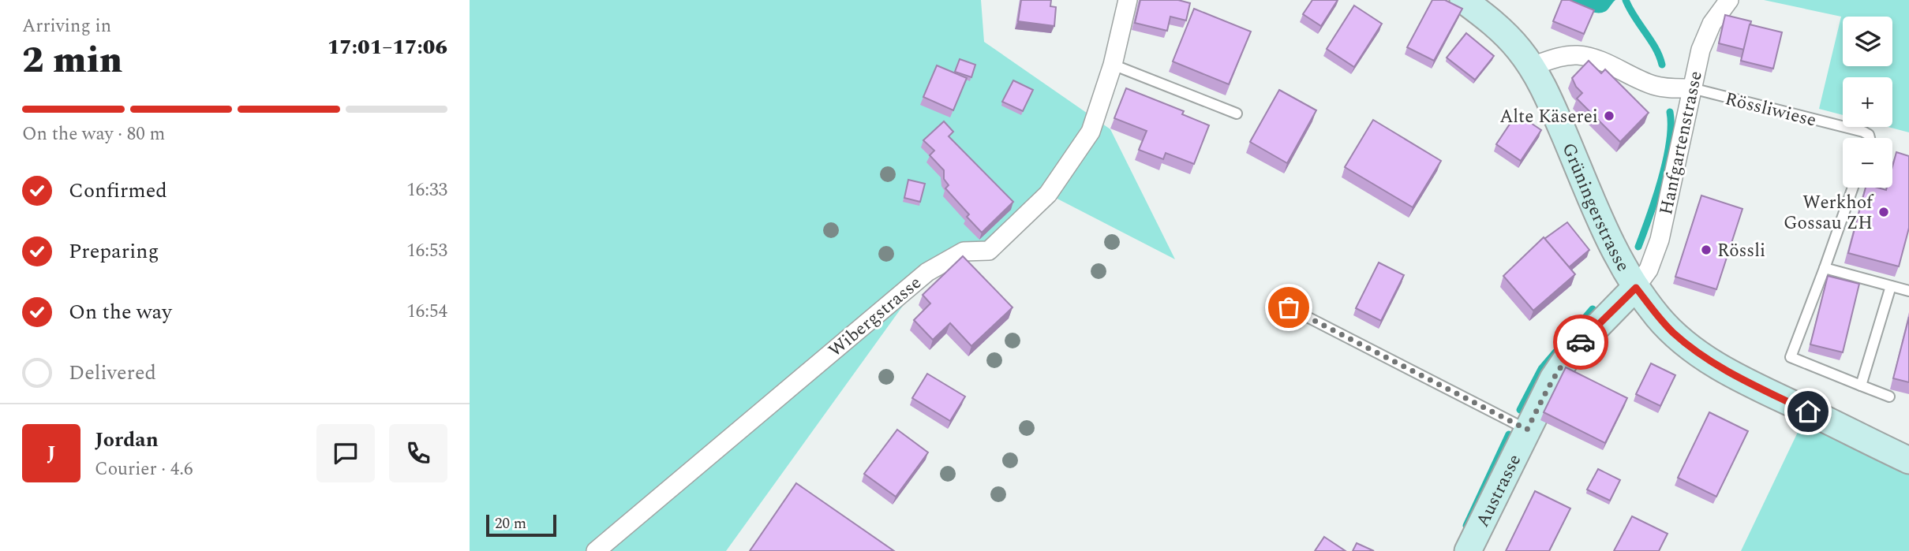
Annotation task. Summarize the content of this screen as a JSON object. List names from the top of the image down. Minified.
{"streets":{"street":["Hanfgartenstrasse","Grüningerstrasse","Wibergstrasse","Austrasse"],"lane":["Rössliwiese"]},"crossings":[["Rössliwiese","Hanfgartenstrasse"],["Hanfgartenstrasse","Grüningerstrasse"],["Hanfgartenstrasse","Austrasse"],["Grüningerstrasse","Austrasse"]],"places":["Alte Käserei","Werkhof Gossau ZH","Rössli"],"scale_bar":"20 m","page":{"heading":["2 min","Arriving in","17:01–17:06"],"panel":["Jordan","Courier · 4.6"],"map_buttons":["+","−"],"bar":"On the way · 80 m","list":[["Confirmed","16:33"],["Preparing","16:53"],["On the way","16:54"],"Delivered"],"round":"J","scale":"20 m"}}
